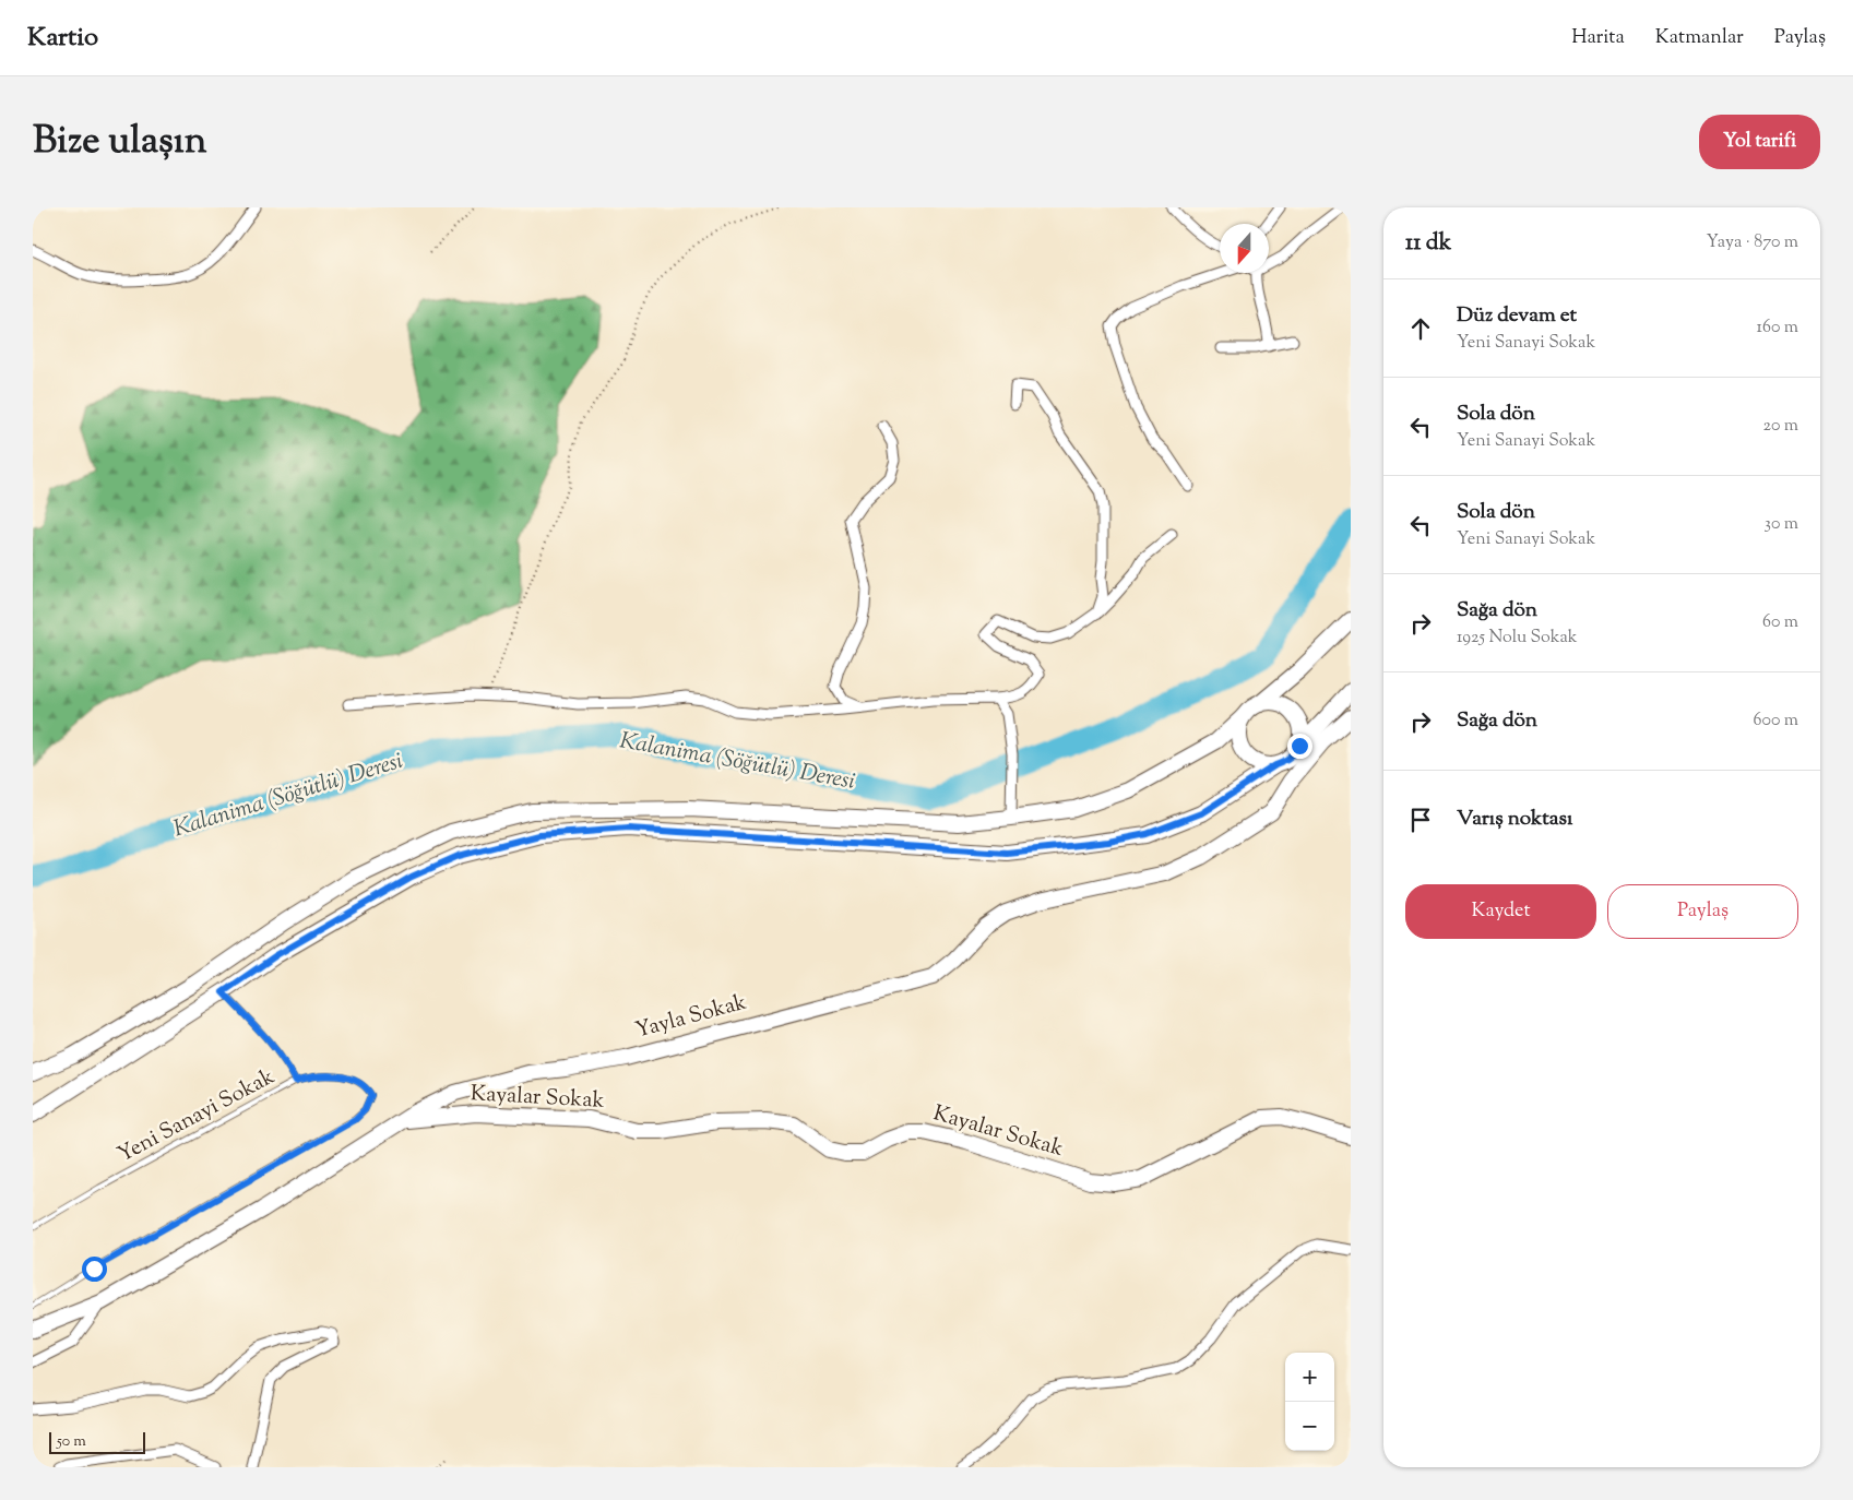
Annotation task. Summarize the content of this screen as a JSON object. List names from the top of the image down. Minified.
{"streets":{"main road":["Yayla Sokak","Kayalar Sokak"],"lane":["Yeni Sanayi Sokak"]},"crossings":[["Yayla Sokak","Kayalar Sokak"]],"water":["Kalanima (Söğütlü) Deresi"],"scale_bar":"50 m","north":"bottom","page":{"header":"Kartio","nav":["Harita","Katmanlar","Paylaş"],"title":"Bize ulaşın","buttons":["Yol tarifi",["Kaydet","Paylaş"]],"heading":["11 dk","Yaya · 870 m"],"list":[["Düz devam et","Yeni Sanayi Sokak","160 m"],["Sola dön","Yeni Sanayi Sokak","20 m"],["Sola dön","Yeni Sanayi Sokak","30 m"],["Sağa dön","1925 Nolu Sokak","60 m"],["Sağa dön","600 m"],"Varış noktası"],"map_buttons":["+","−"],"scale":"50 m"}}
